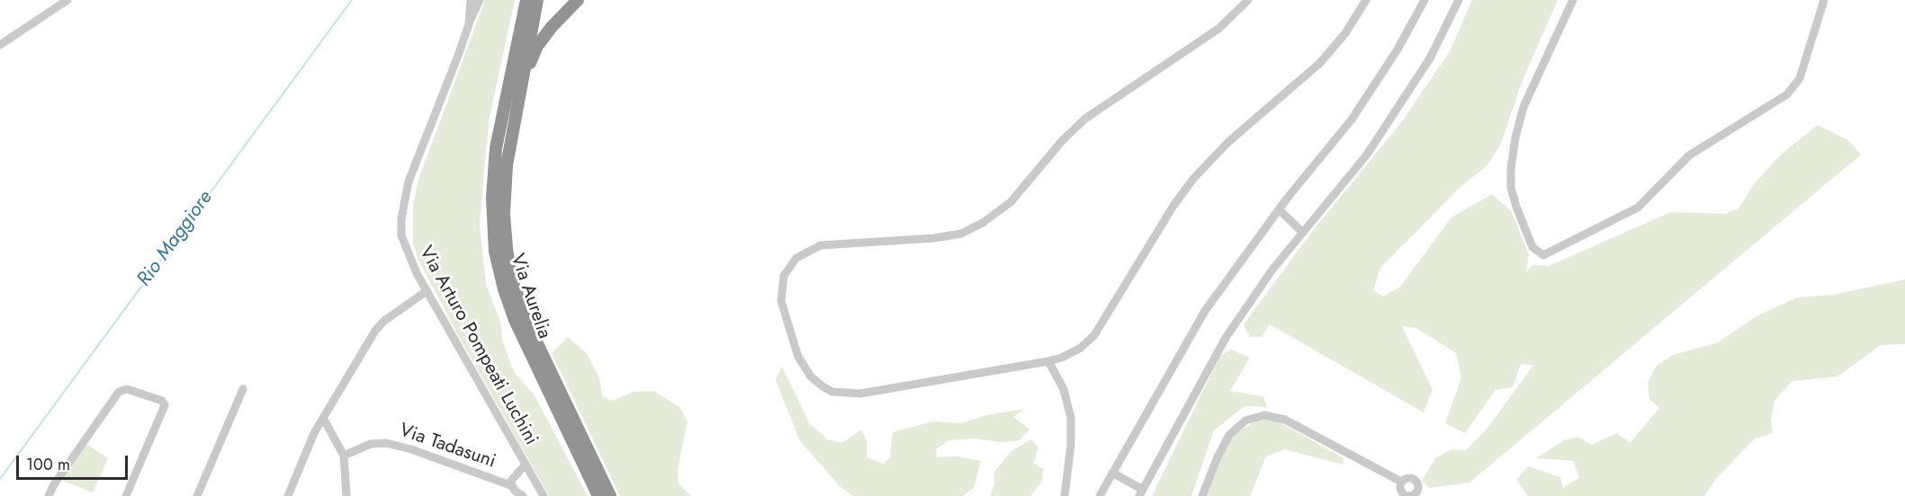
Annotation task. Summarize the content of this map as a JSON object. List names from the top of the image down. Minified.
{"streets":{"highway":["Via Aurelia"],"street":["Via Arturo Pompeati Luchini","Via Tadasuni"]},"crossings":[["Via Arturo Pompeati Luchini","Via Tadasuni"]],"water":["Rio Maggiore"],"scale_bar":"100 m"}
